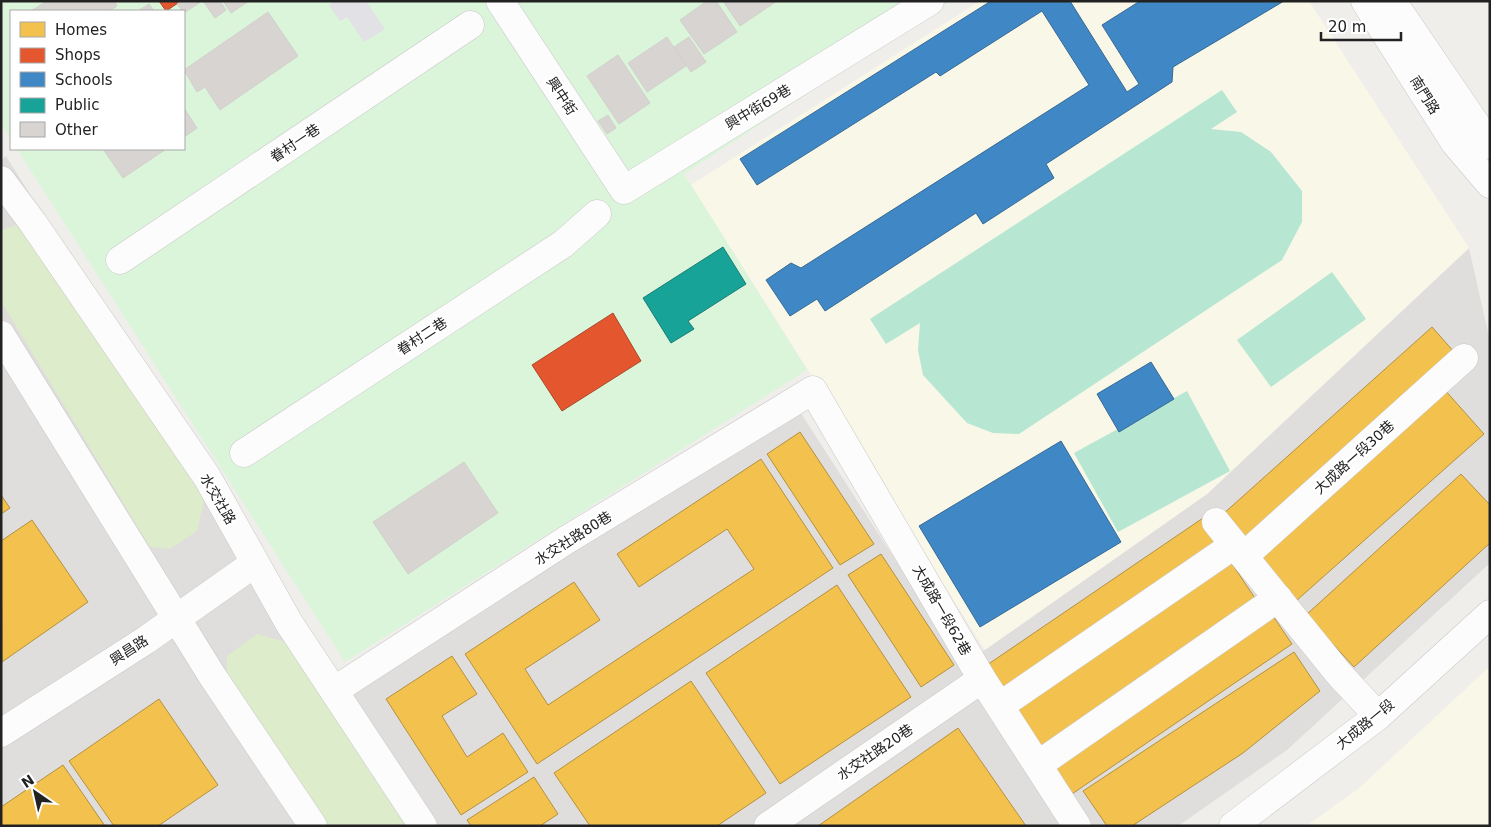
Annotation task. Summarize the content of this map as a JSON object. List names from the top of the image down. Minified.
{"streets":{"street":["南門路","興中街","興中街69巷","眷村一巷","眷村二巷","大成路一段30巷","水交社路","水交社路80巷","大成路一段62巷","興昌路","大成路一段","水交社路20巷"]},"crossings":[["興中街","興中街69巷"],["水交社路","水交社路80巷"],["水交社路","興昌路"],["水交社路80巷","大成路一段62巷"],["大成路一段62巷","水交社路20巷"]],"legend":["Homes","Shops","Schools","Public","Other"],"scale_bar":"20 m","north":"top left"}
